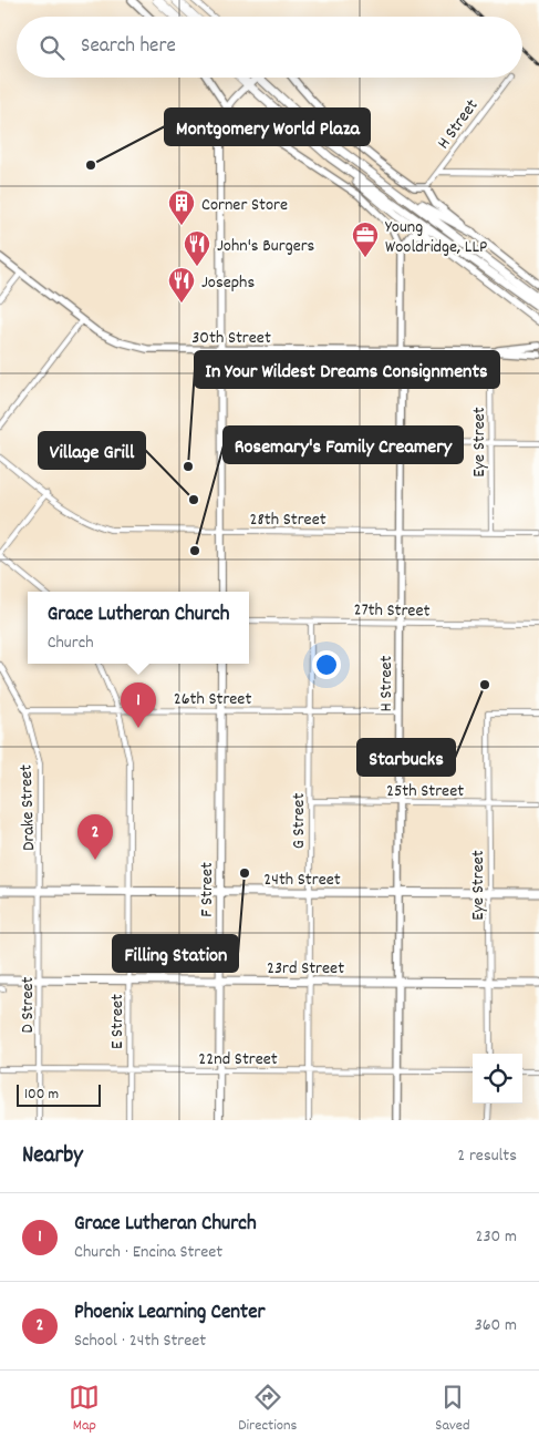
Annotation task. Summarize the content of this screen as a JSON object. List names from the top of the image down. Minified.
{"streets":{"main road":["24th Street","F Street","23rd Street"],"street":["H Street","30th Street","Eye Street","28th Street","27th Street","26th Street","25th Street","Drake Street","G Street","D Street","E Street","22nd Street"]},"crossings":[["H Street","30th Street"],["H Street","28th Street"],["H Street","27th Street"],["H Street","26th Street"],["H Street","25th Street"],["H Street","24th Street"],["H Street","23rd Street"],["H Street","22nd Street"],["30th Street","Eye Street"],["Eye Street","28th Street"],["Eye Street","25th Street"],["Eye Street","24th Street"],["Eye Street","23rd Street"],["27th Street","G Street"],["26th Street","Drake Street"],["26th Street","G Street"],["26th Street","F Street"],["26th Street","E Street"],["25th Street","G Street"],["Drake Street","24th Street"],["Drake Street","D Street"],["G Street","24th Street"],["G Street","23rd Street"],["G Street","22nd Street"],["24th Street","F Street"],["24th Street","D Street"],["24th Street","E Street"],["F Street","23rd Street"],["F Street","22nd Street"],["23rd Street","D Street"],["23rd Street","E Street"],["D Street","22nd Street"],["E Street","22nd Street"]],"places":{"other":["Montgomery World Plaza","In Your Wildest Dreams Consignments","Village Grill","Rosemary's Family Creamery","Starbucks","Filling Station"],"building":["Corner Store"],"office":["Young Wooldridge, LLP"],"restaurant":["John's Burgers","Josephs"]},"scale_bar":"100 m","page":{"search":"Search here","popup":["Grace Lutheran Church","Church"],"pins":["1","2"],"scale":"100 m","heading":["Nearby","2 results"],"list":[{"mark":"1","name":"Grace Lutheran Church","note":"Church · Encina Street","value":"230 m"},{"mark":"2","name":"Phoenix Learning Center","note":"School · 24th Street","value":"360 m"}],"nav":["Map","Directions","Saved"]}}
